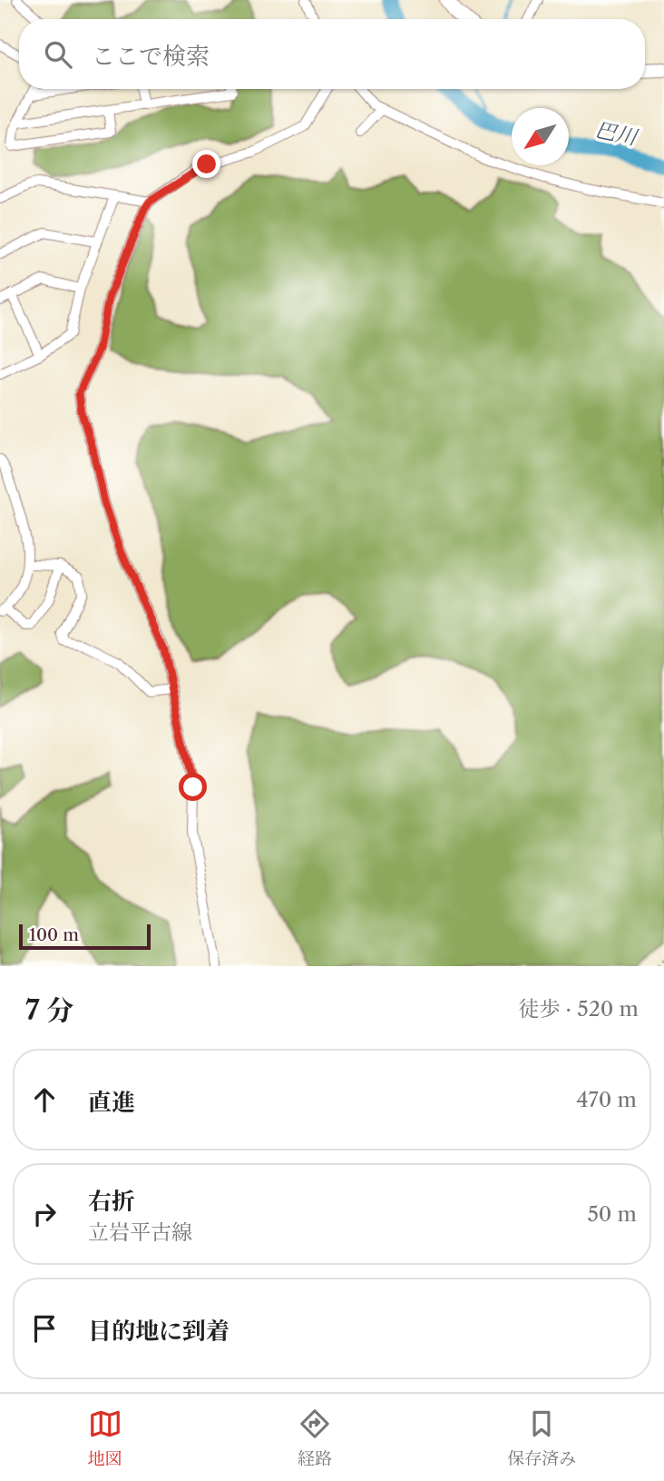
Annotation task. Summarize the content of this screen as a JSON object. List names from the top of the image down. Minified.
{"water":["巴川"],"scale_bar":"100 m","north":"bottom left","page":{"search":"ここで検索","scale":"100 m","heading":["7 分","徒歩 · 520 m"],"list":[["直進","470 m"],["右折","立岩平古線","50 m"],"目的地に到着"],"nav":["地図","経路","保存済み"]}}
